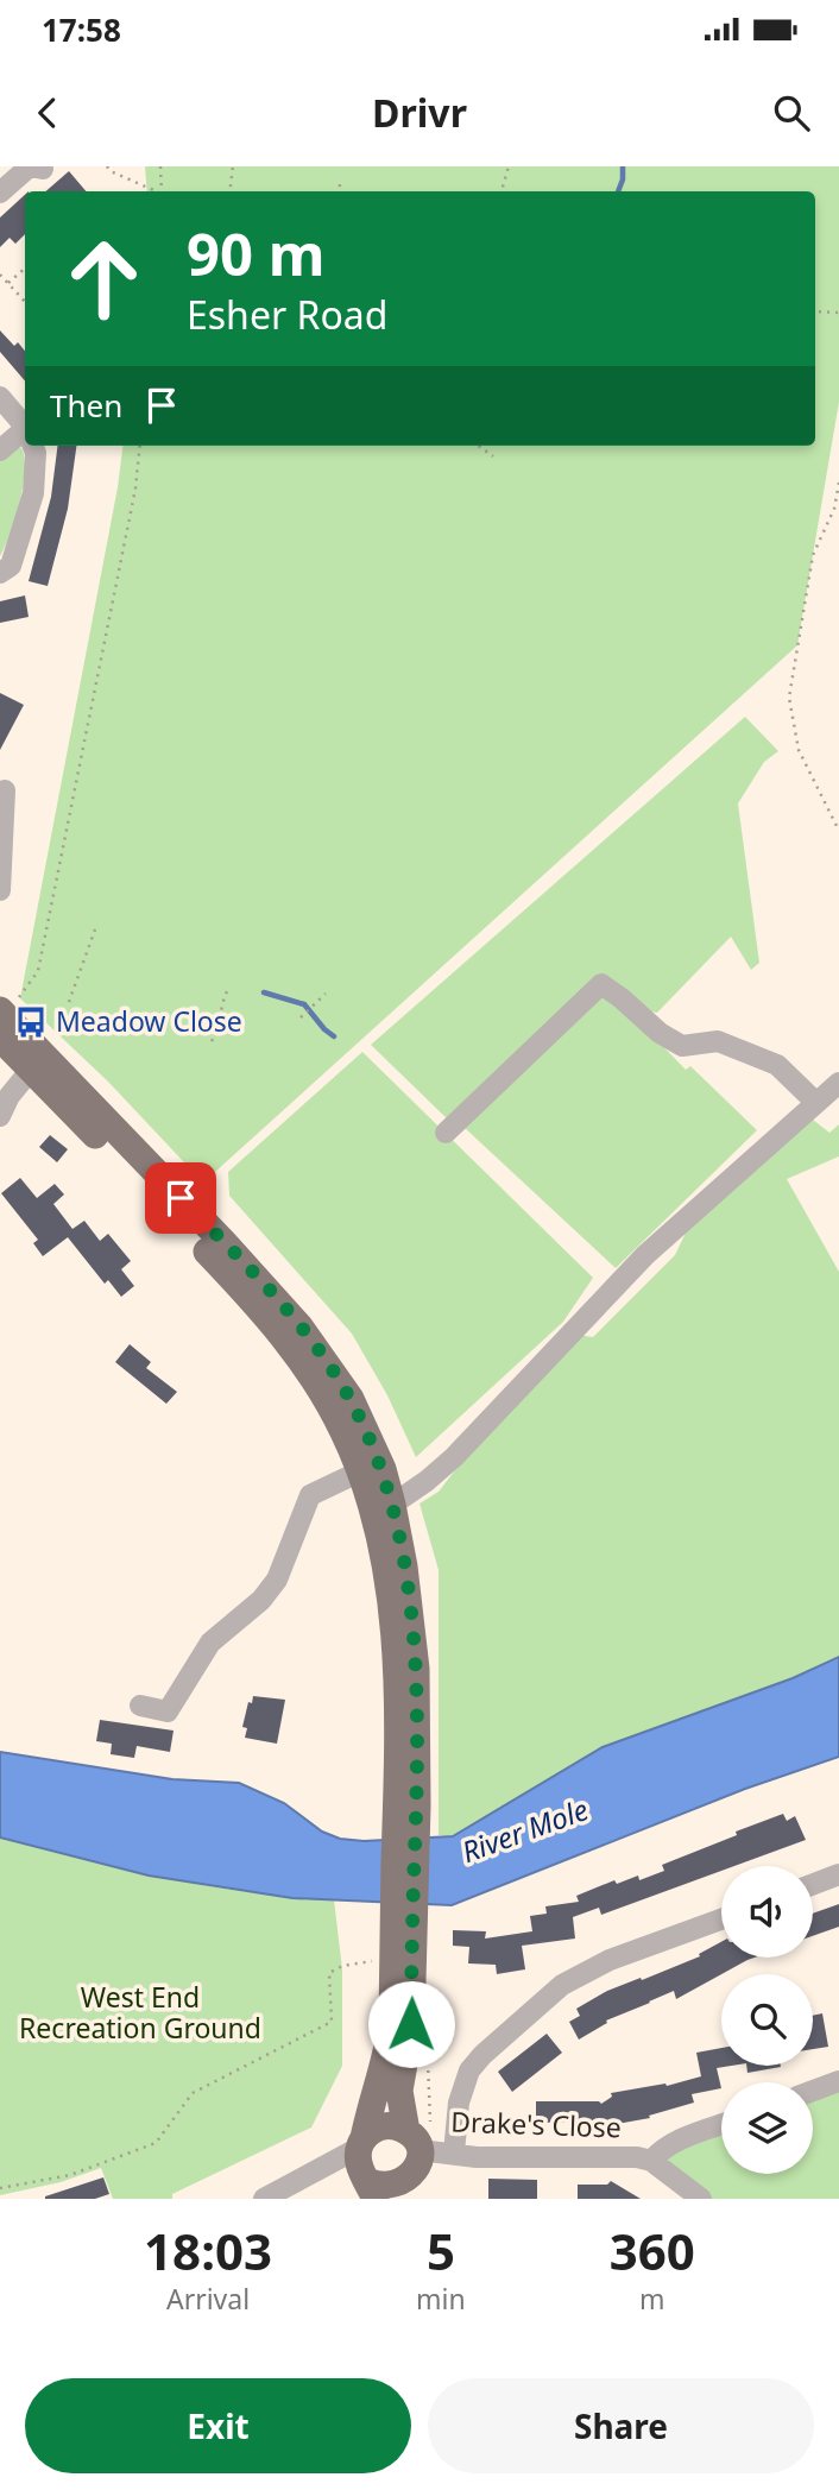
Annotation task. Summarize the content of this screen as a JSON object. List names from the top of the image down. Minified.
{"streets":{"street":["Drake's Close"]},"water":["River Mole"],"parks":["West End Recreation Ground"],"places":{"bus stop":["Meadow Close"]},"page":{"status":"17:58","header":"Drivr","turn":["90 m","Esher Road"],"then":"Then","eta":["18:03","Arrival","5","min","360","m"],"buttons":["Exit","Share"]}}
